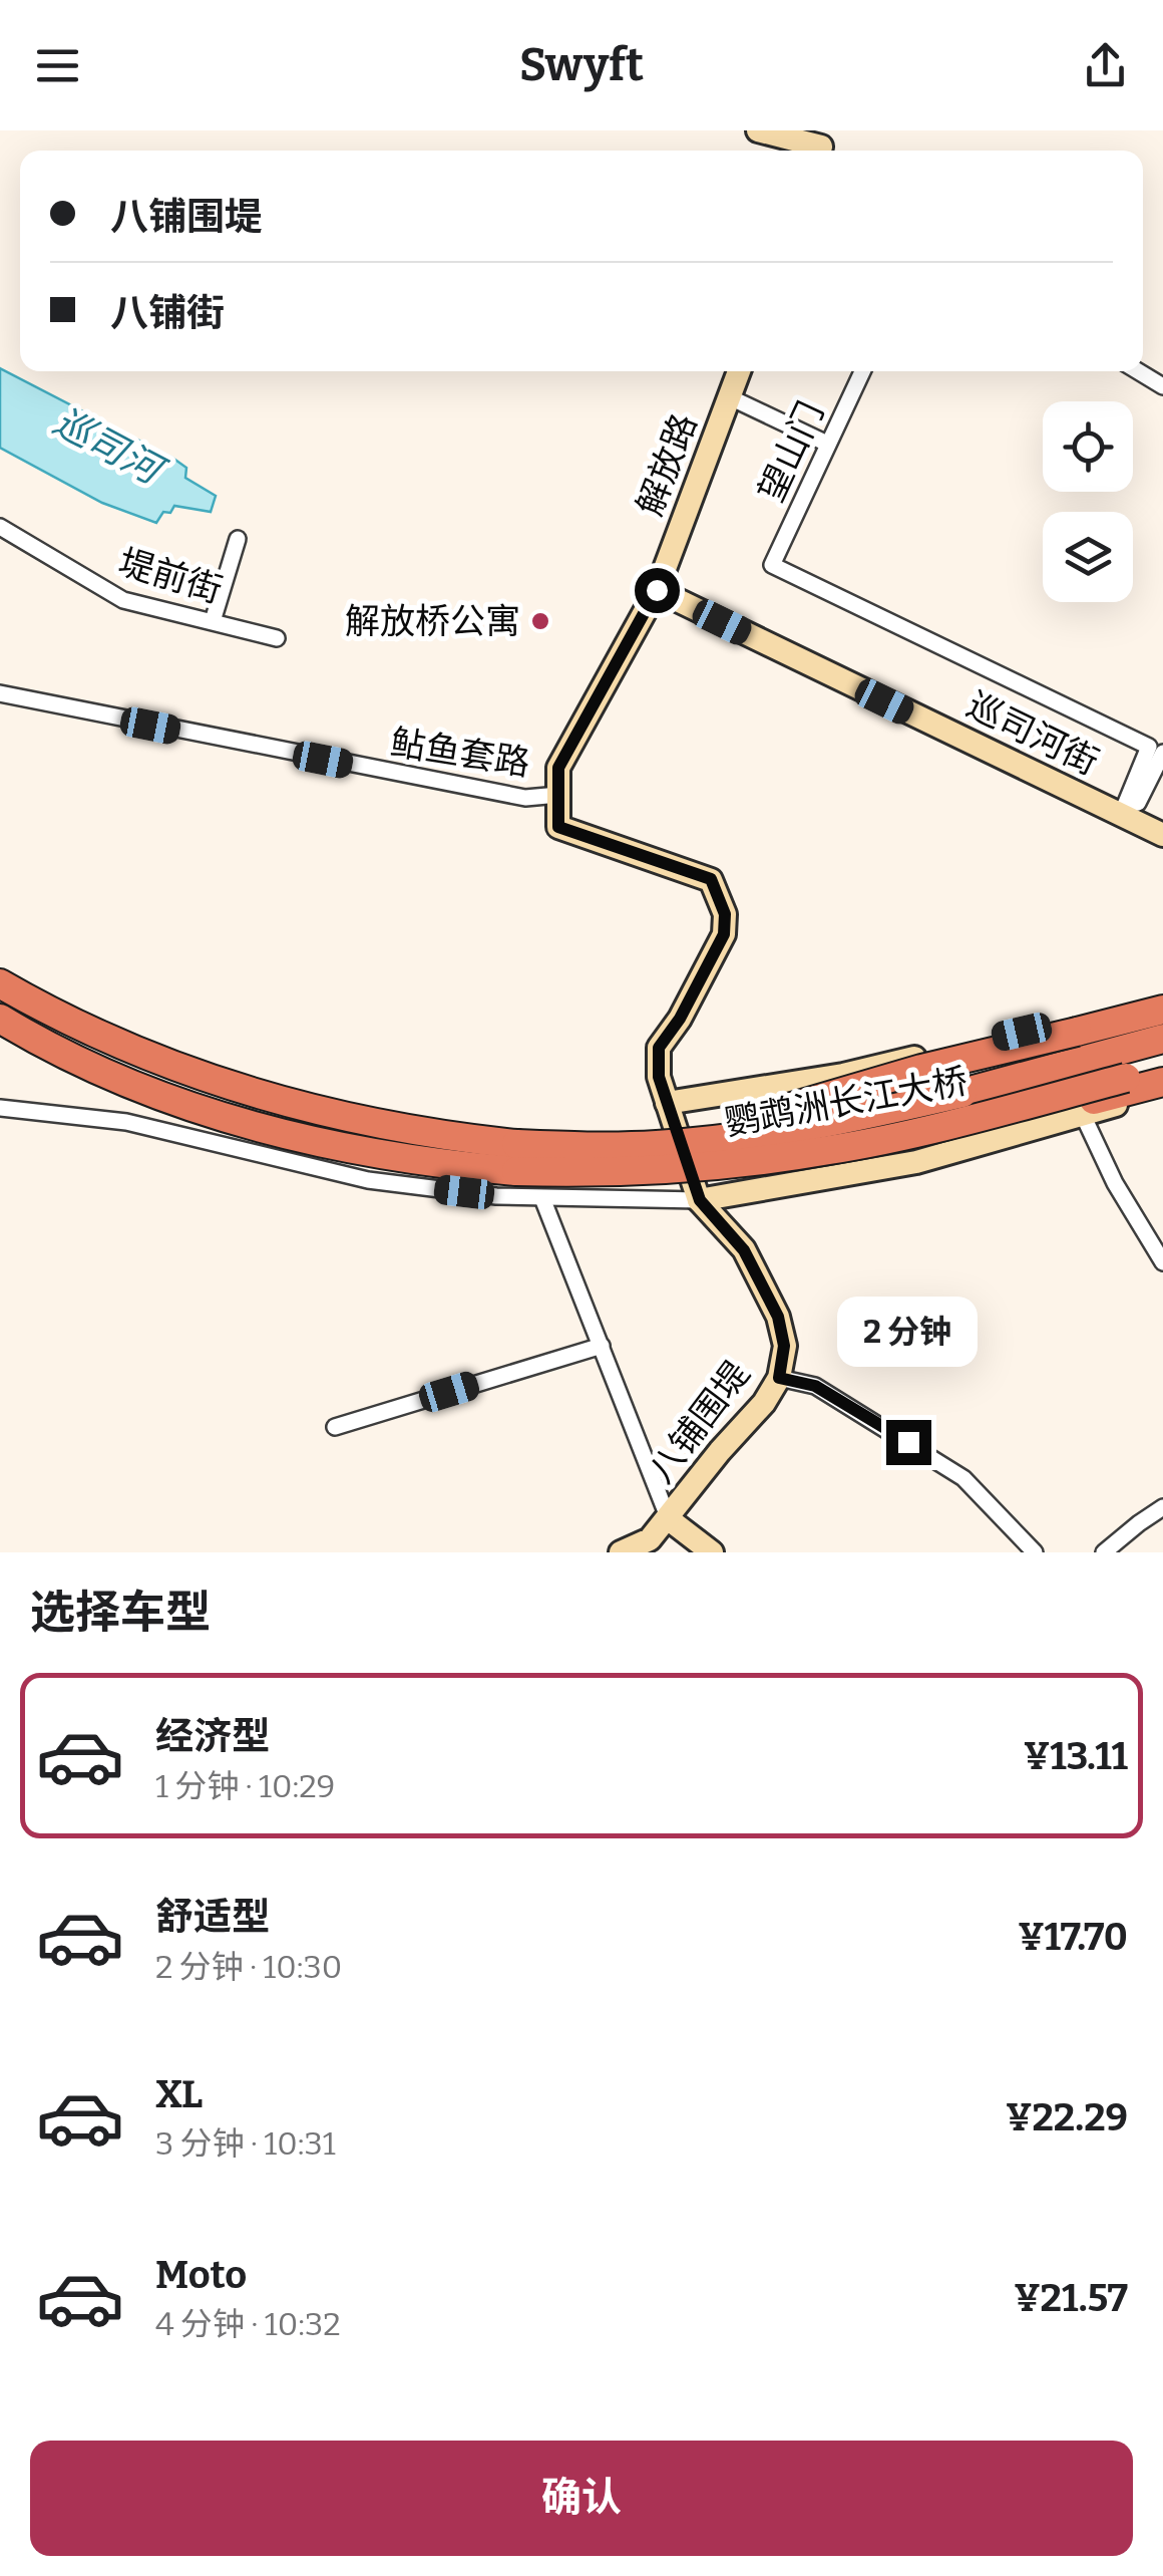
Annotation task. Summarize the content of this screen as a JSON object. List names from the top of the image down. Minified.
{"streets":{"highway":["鹦鹉洲长江大桥"],"street":["望山门","解放路","堤前街","巡司河街","鲇鱼套路","八铺围堤"]},"crossings":[["望山门","巡司河街"],["解放路","巡司河街"],["鲇鱼套路","八铺围堤"]],"water":["巡司河"],"places":["解放桥公寓"],"page":{"header":"Swyft","banner":["八铺围堤","八铺街"],"bubble":"2 分钟","heading":"选择车型","list":[{"name":"经济型","note":"1 分钟 · 10:29","value":"¥13.11"},{"name":"舒适型","note":"2 分钟 · 10:30","value":"¥17.70"},{"name":"XL","note":"3 分钟 · 10:31","value":"¥22.29"},{"name":"Moto","note":"4 分钟 · 10:32","value":"¥21.57"}],"buttons":"确认"}}
